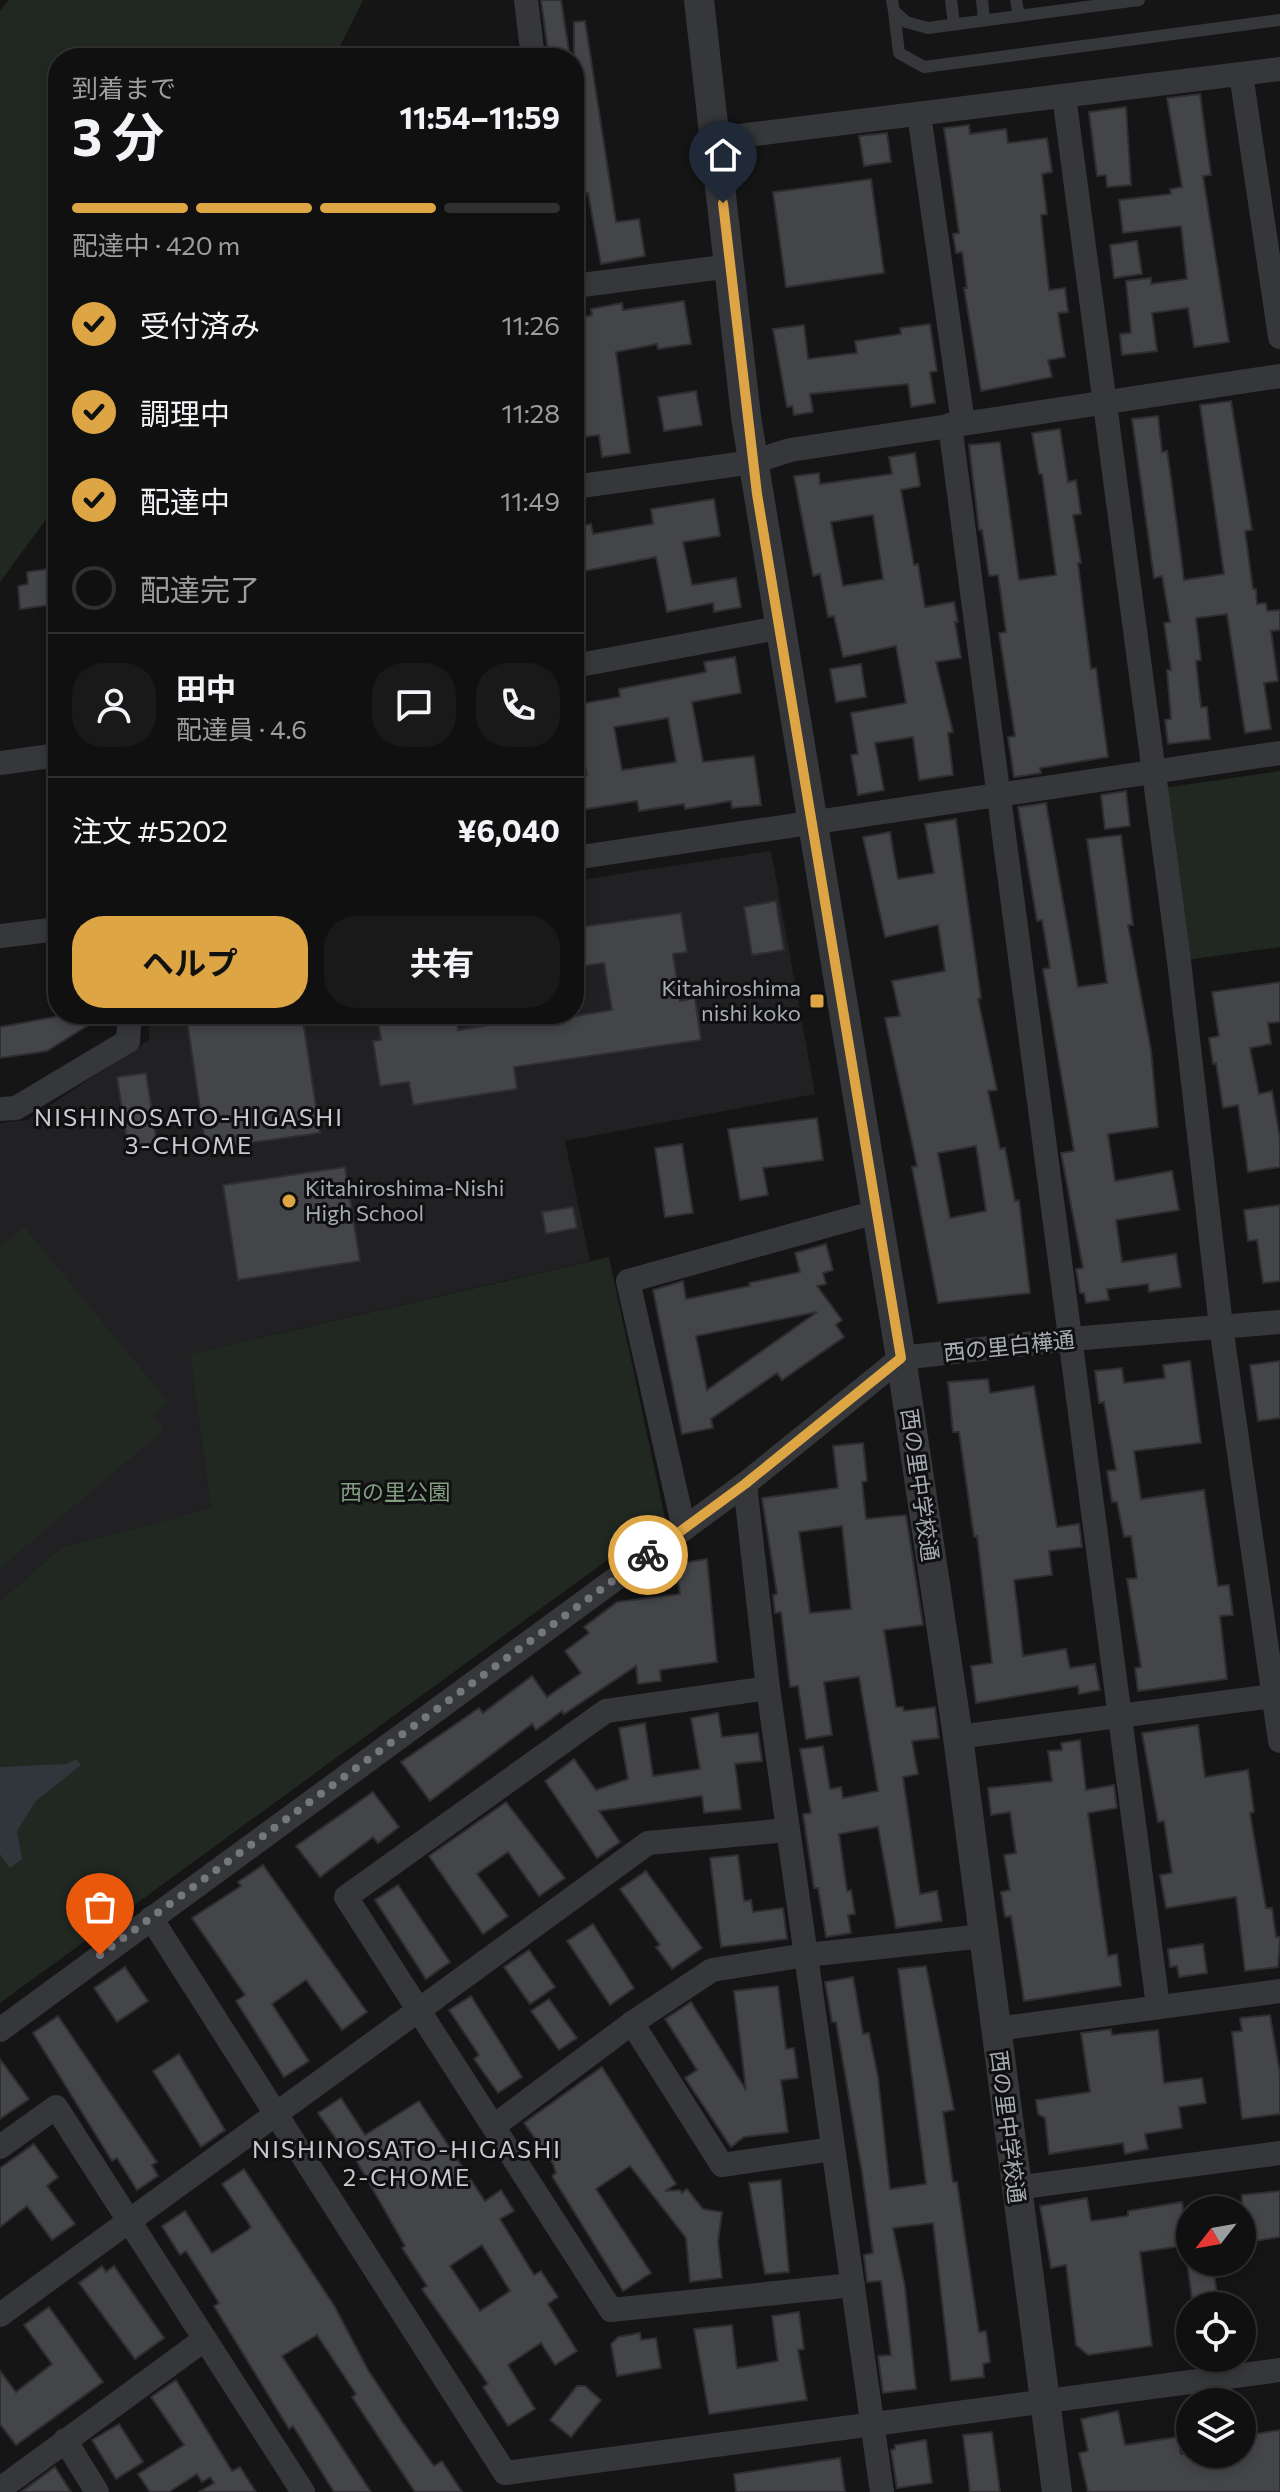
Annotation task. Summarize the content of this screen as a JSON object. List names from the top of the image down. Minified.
{"streets":{"street":["西の里白樺通","西の里中学校通"]},"crossings":[["西の里白樺通","西の里中学校通"]],"districts":["NISHINOSATO-HIGASHI 3-CHOME","NISHINOSATO-HIGASHI 2-CHOME"],"parks":["西の里公園"],"places":{"transit":["Kitahiroshima nishi koko"],"other":["Kitahiroshima-Nishi High School"]},"north":"bottom left","page":{"heading":["3 分","到着まで","11:54–11:59"],"panel":["田中","配達員 · 4.6","注文 #5202","¥6,040"],"bar":"配達中 · 420 m","list":[["受付済み","11:26"],["調理中","11:28"],["配達中","11:49"],"配達完了"],"buttons":["ヘルプ","共有"]}}
